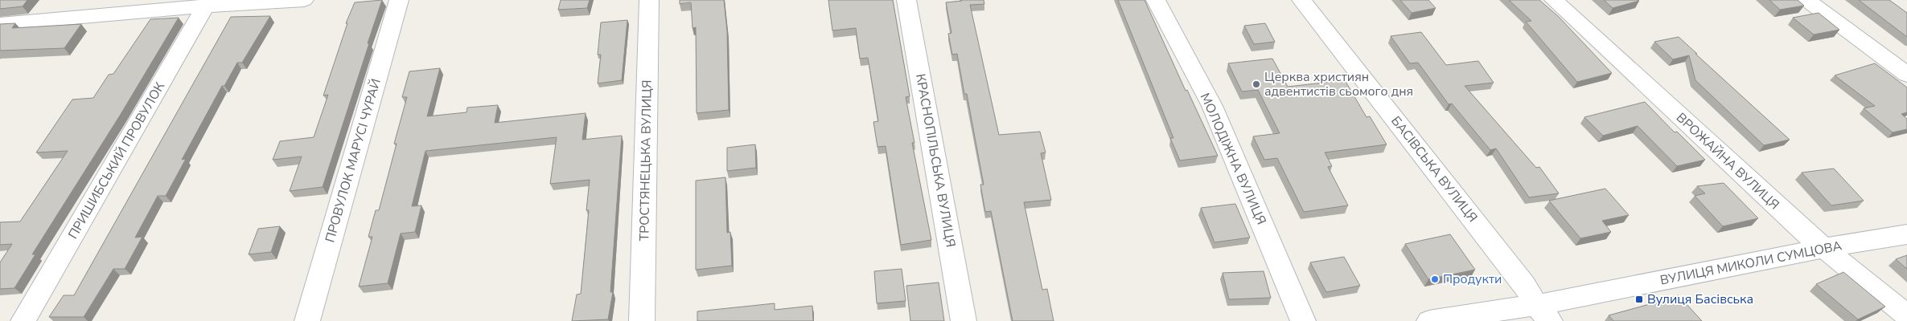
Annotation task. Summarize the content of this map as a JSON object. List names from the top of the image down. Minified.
{"streets":{"street":["МОЛОДІЖНА ВУЛИЦЯ","ПРИШИБСЬКИЙ ПРОВУЛОК","ПРОВУЛОК МАРУСІ ЧУРАЙ","ТРОСТЯНЕЦЬКА ВУЛИЦЯ","КРАСНОПІЛЬСЬКА ВУЛИЦЯ","ВРОЖАЙНА ВУЛИЦЯ","БАСІВСЬКА ВУЛИЦЯ","ВУЛИЦЯ МИКОЛИ СУМЦОВА"]},"crossings":[["ВРОЖАЙНА ВУЛИЦЯ","ВУЛИЦЯ МИКОЛИ СУМЦОВА"],["БАСІВСЬКА ВУЛИЦЯ","ВУЛИЦЯ МИКОЛИ СУМЦОВА"]],"places":{"other":["Церква християн адвентистів сьомого дня","Продукти"],"transit":["Вулиця Басівська"]}}
